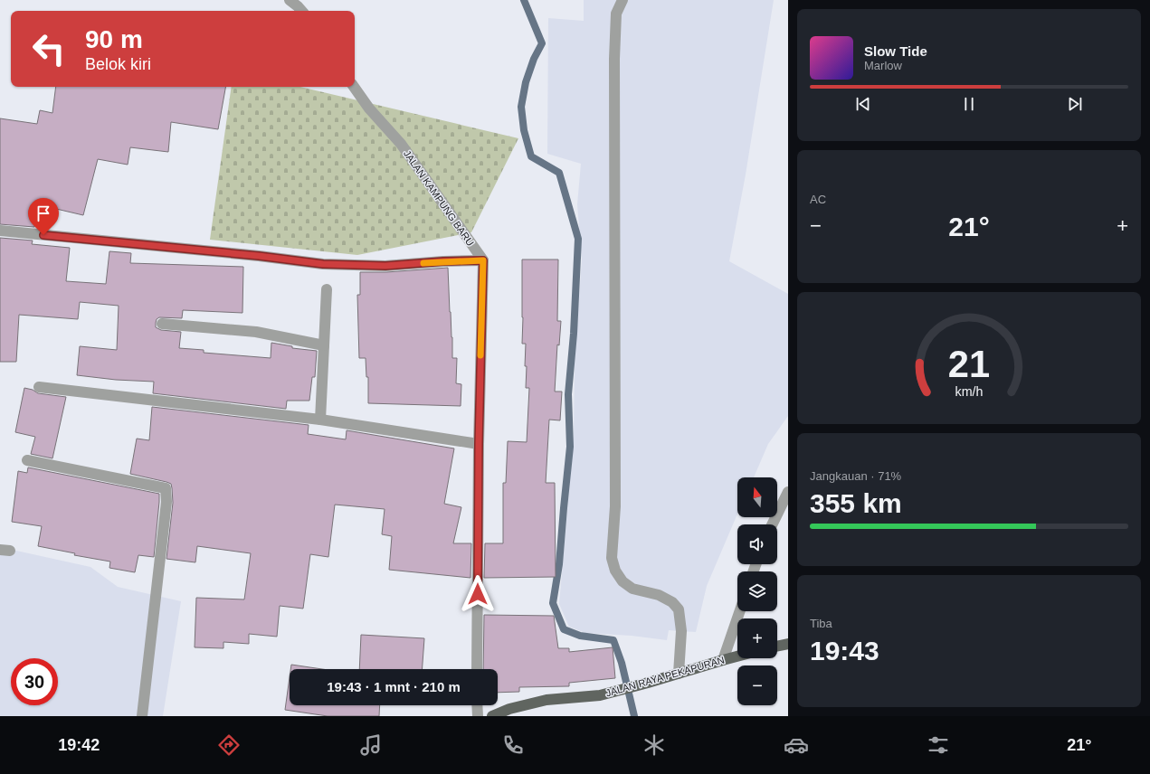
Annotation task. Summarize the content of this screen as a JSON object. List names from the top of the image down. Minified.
{"streets":{"main road":["JALAN RAYA PEKAPURAN"],"street":["JALAN KAMPUNG BARU"]},"north":"top","page":{"turn":["90 m","Belok kiri"],"song":["Slow Tide","Marlow"],"tile":["AC",["Jangkauan · 71%","355 km"],["Tiba","19:43"]],"heat":["−","21°","+"],"map_buttons":["+","−"],"limit":"30","trip":"19:43 · 1 mnt · 210 m","tabs":["19:42","21°"],"gauge":["21","km/h"]}}
